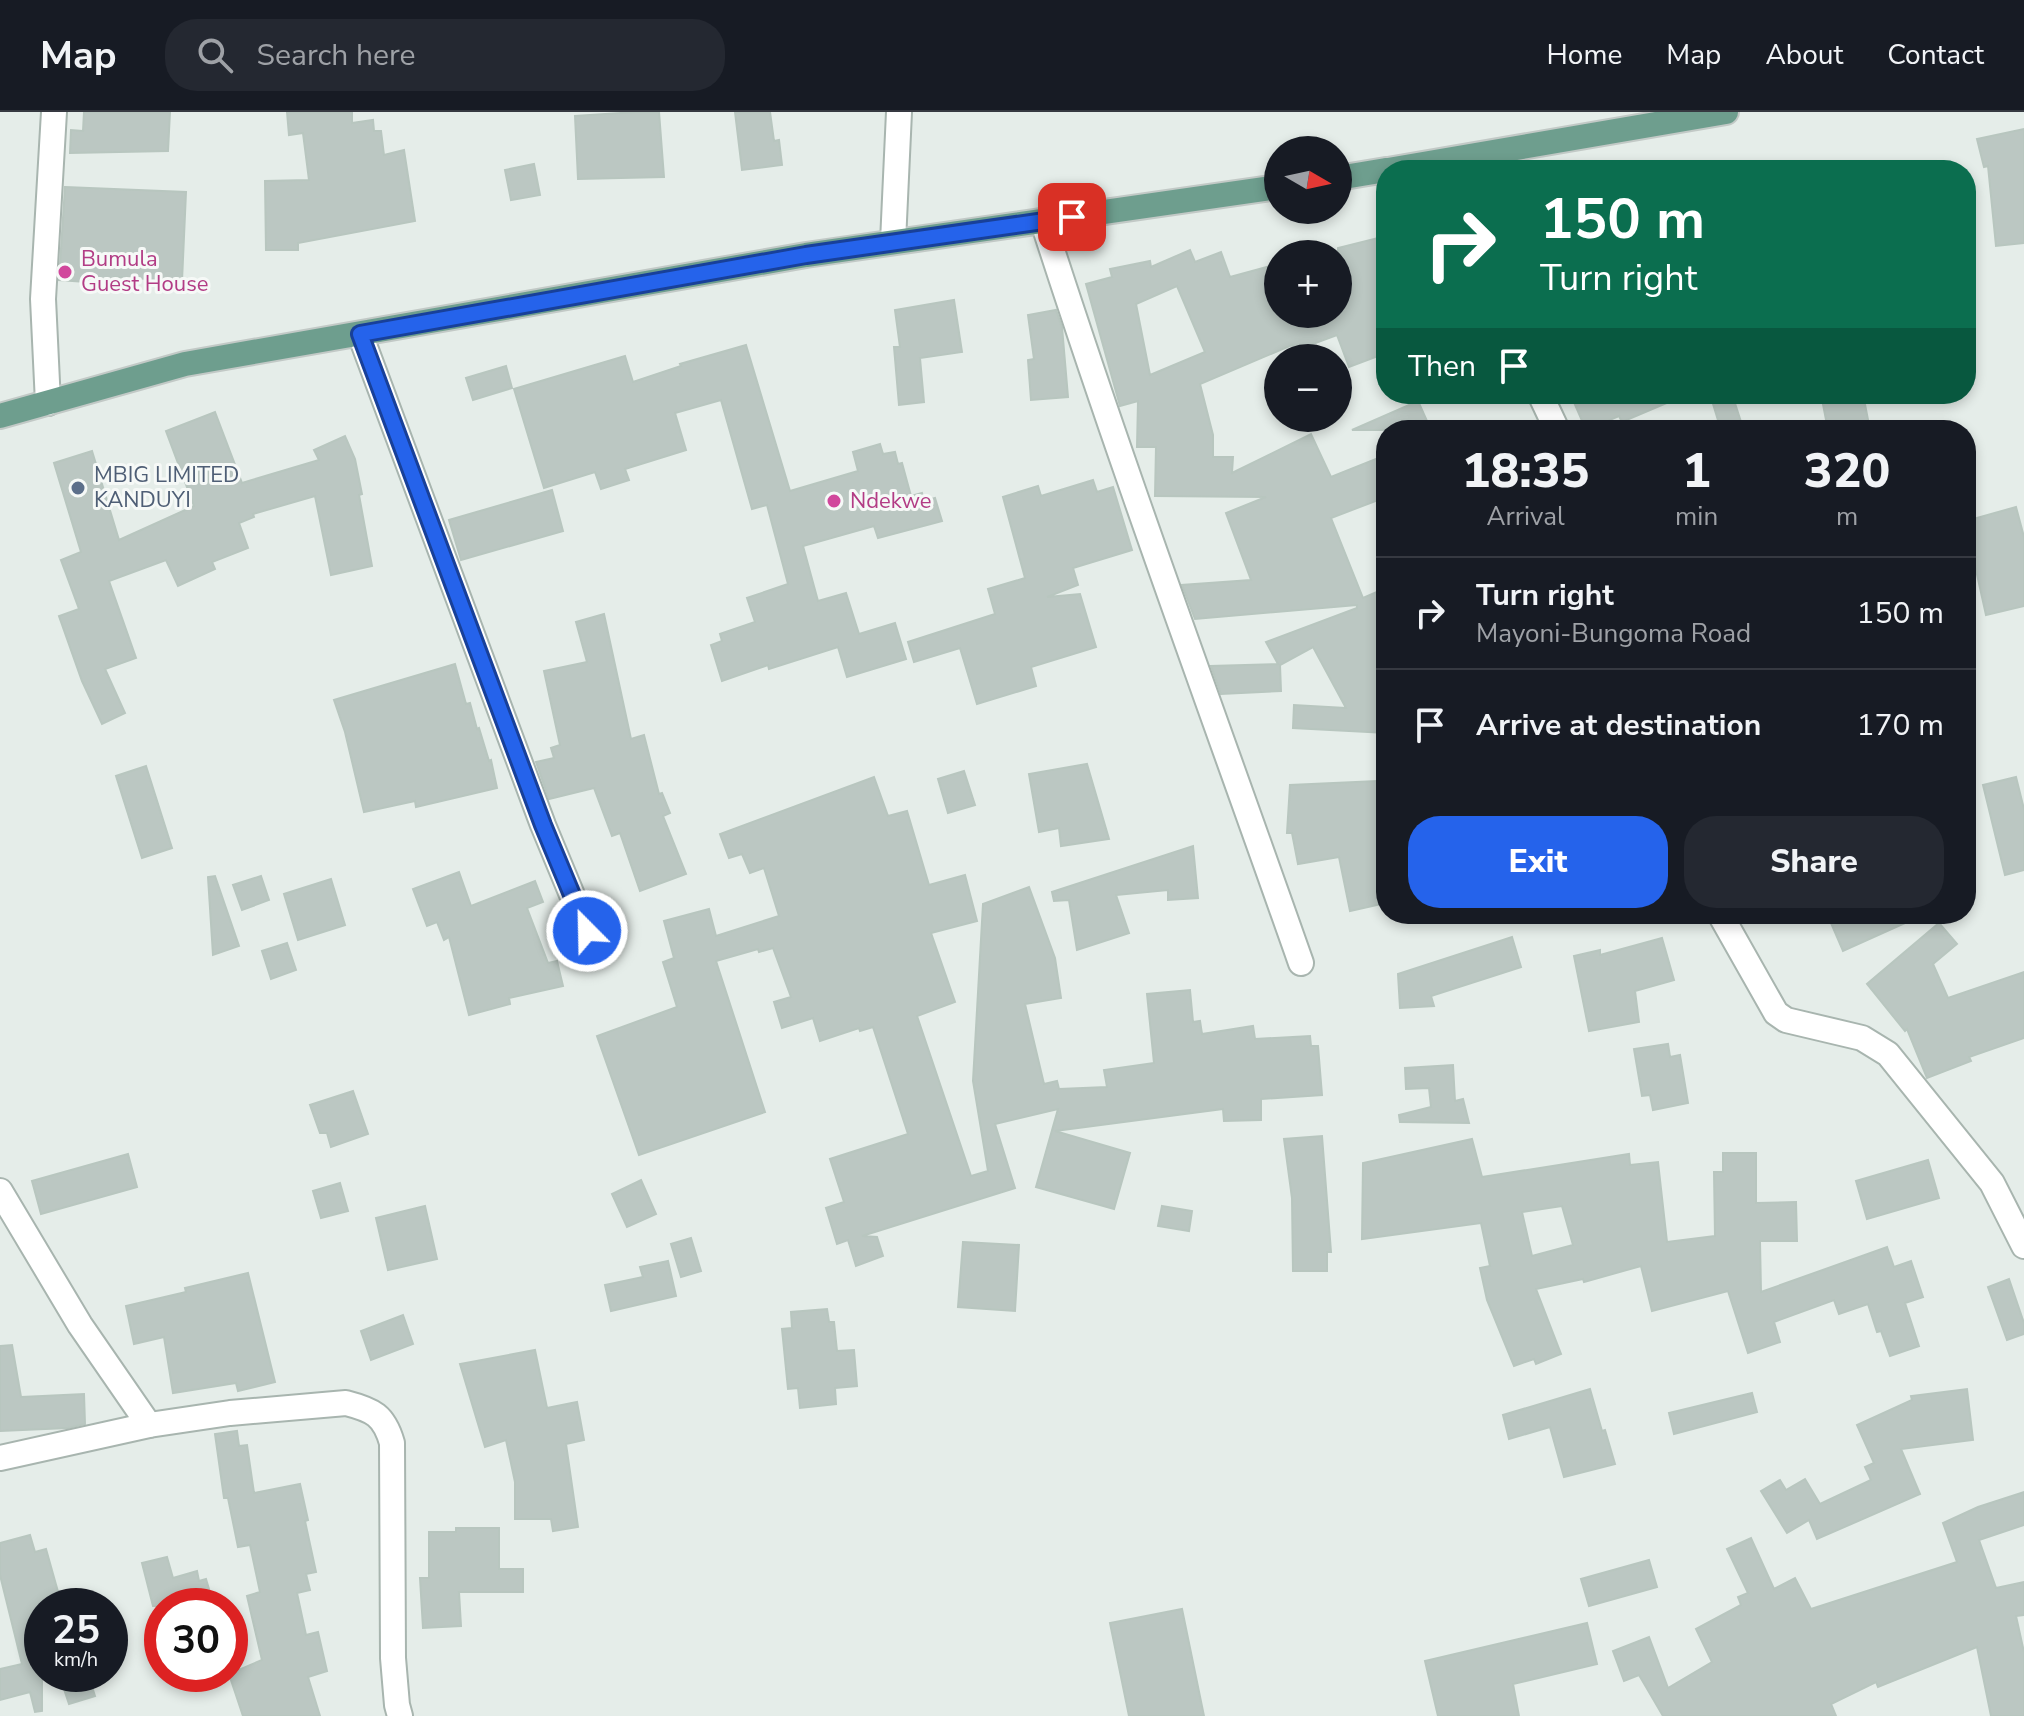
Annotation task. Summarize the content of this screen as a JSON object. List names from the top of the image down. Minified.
{"places":["Bumula Guest House","MBIG LIMITED KANDUYI","Ndekwe"],"north":"right","page":{"header":"Map","search":"Search here","nav":["Home","Map","About","Contact"],"map_buttons":["+","−"],"turn":["150 m","Turn right"],"then":"Then","eta":["18:35","Arrival","1","min","320","m"],"list":[{"name":"Turn right","note":"Mayoni-Bungoma Road","value":"150 m"},{"name":"Arrive at destination","value":"170 m"}],"buttons":["Exit","Share"],"speed":"25 km/h","limit":"30"}}
